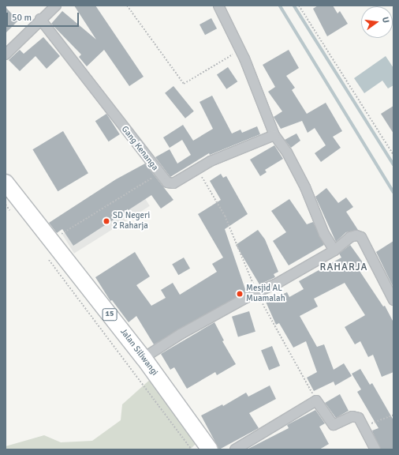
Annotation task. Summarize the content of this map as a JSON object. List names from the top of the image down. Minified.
{"streets":{"highway":["15","Jalan Siliwangi"],"street":["Gang Kenanga"]},"districts":["RAHARJA"],"places":["SD Negeri 2 Raharja","Mesjid AL Muamalah"],"scale_bar":"50 m","north":"right"}
